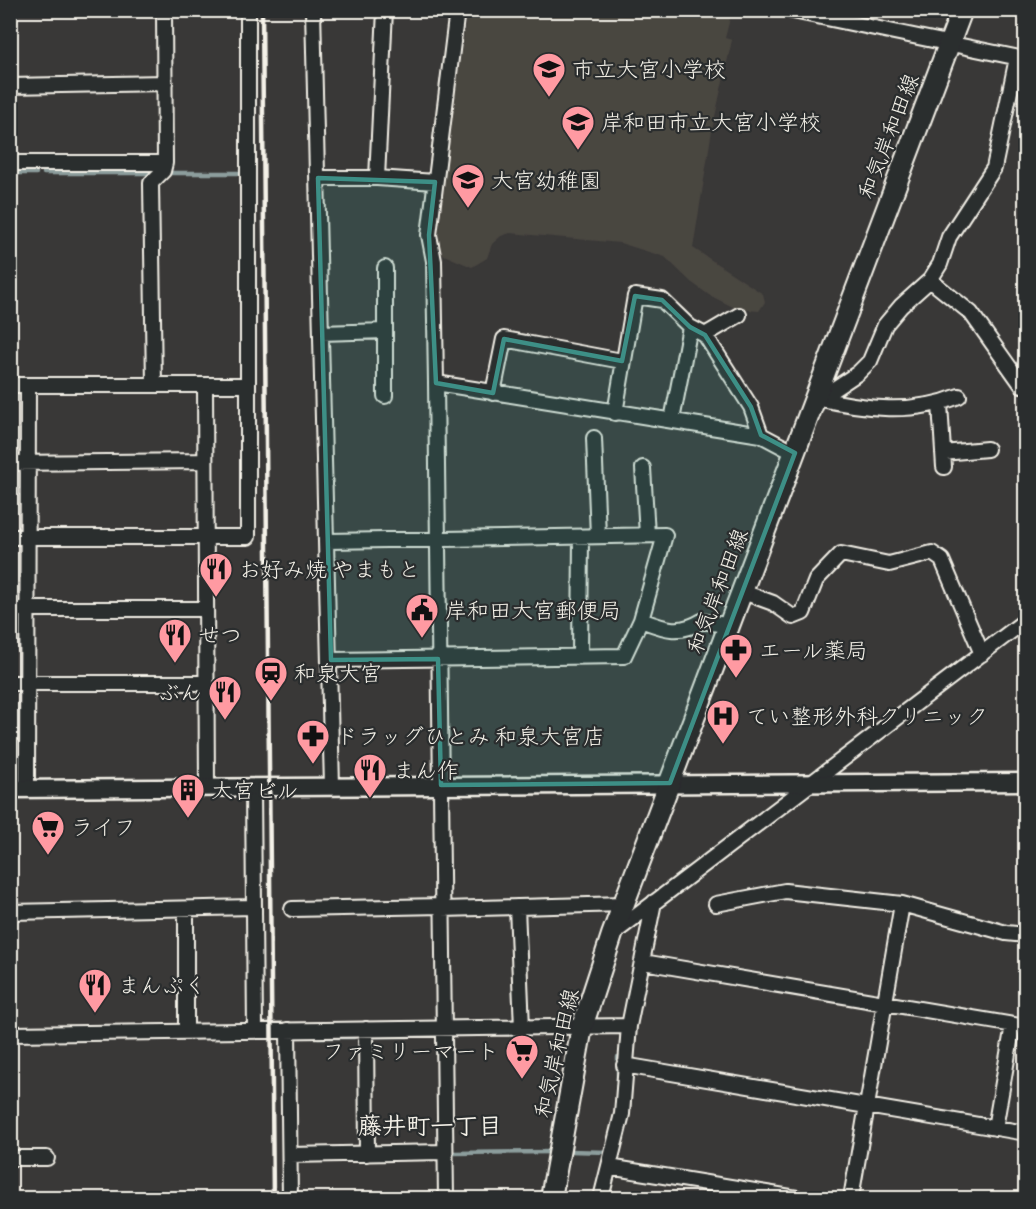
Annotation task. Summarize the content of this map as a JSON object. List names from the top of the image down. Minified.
{"streets":{"main road":["和気岸和田線"]},"districts":["藤井町一丁目"],"places":{"school or university":["市立大宮小学校","岸和田市立大宮小学校","大宮幼稚園"],"restaurant":["お好み焼 やまもと","せつ","ぶん","まん作","まんぷく"],"public building":["岸和田大宮郵便局"],"pharmacy":["エール薬局","ドラッグひとみ 和泉大宮店"],"station":["和泉大宮"],"hospital":["てい整形外科クリニック"],"building":["大宮ビル"],"supermarket":["ライフ","ファミリーマート"]}}
